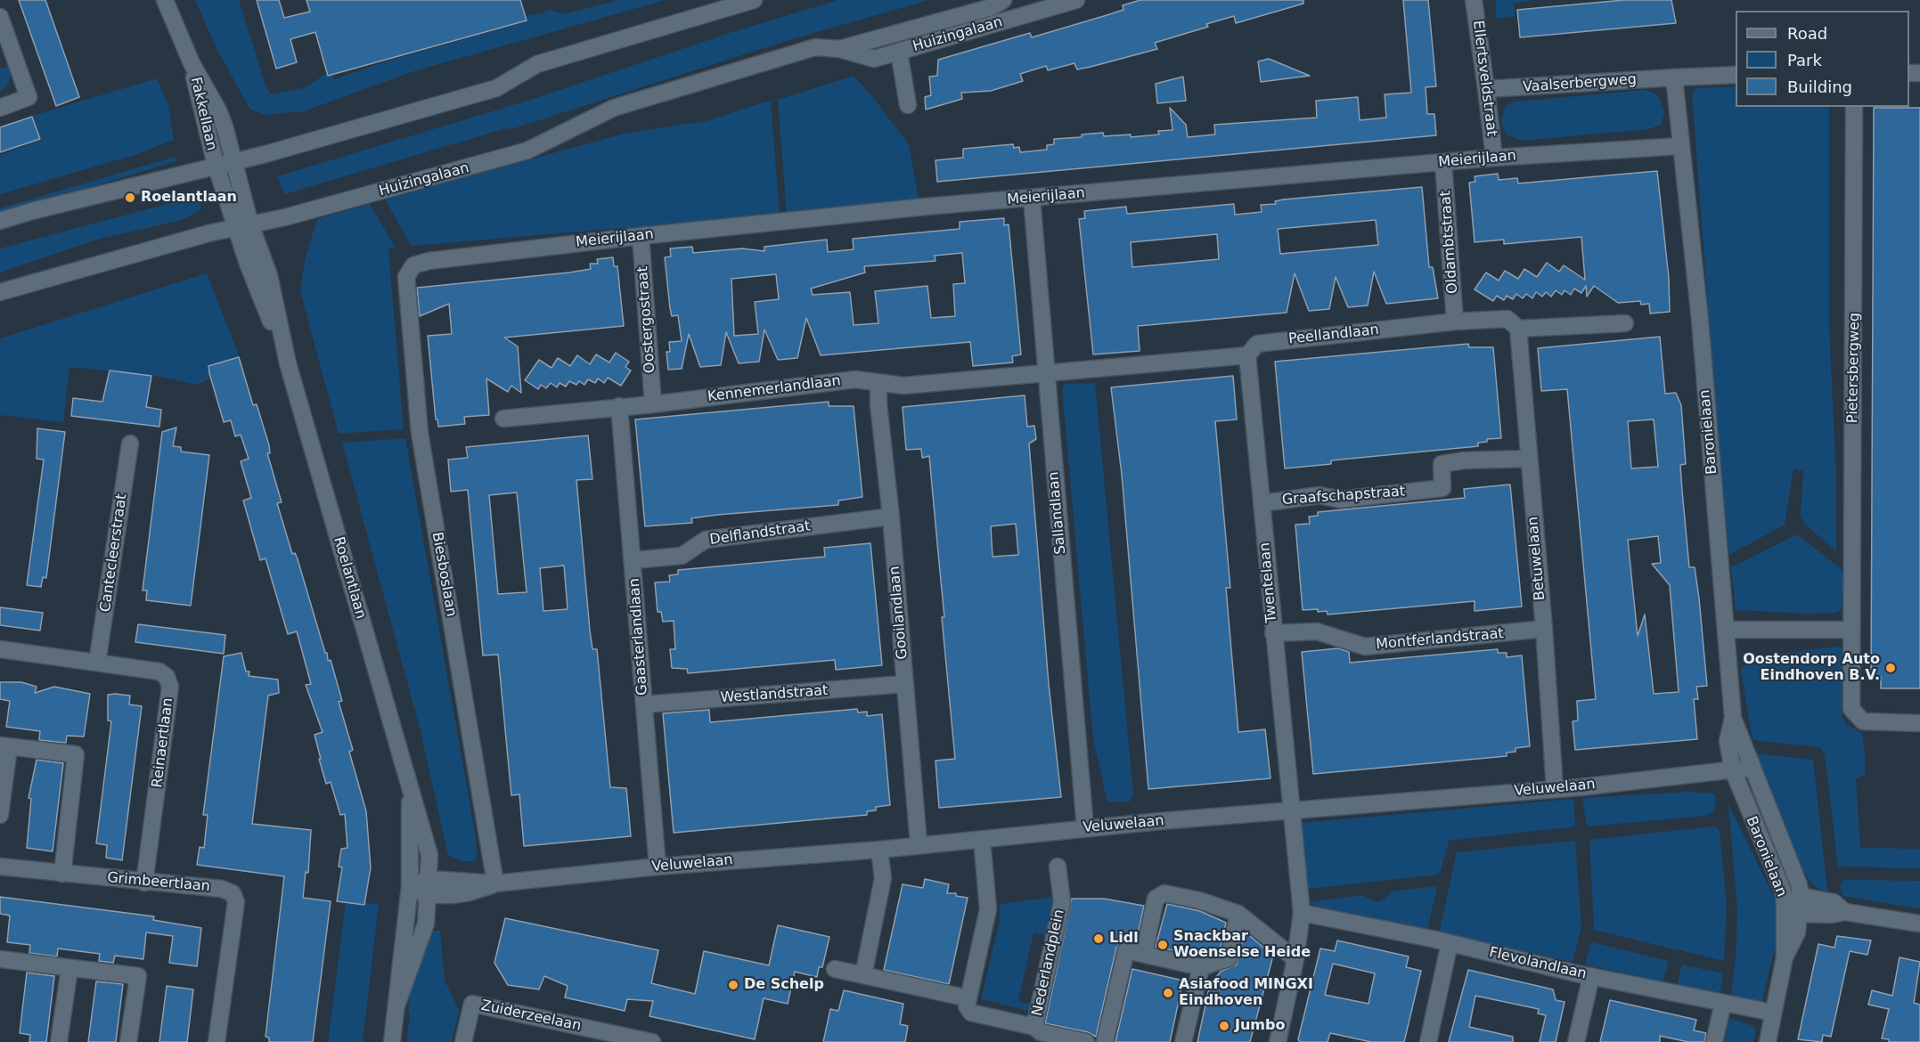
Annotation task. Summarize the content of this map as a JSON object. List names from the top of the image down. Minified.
{"streets":{"street":["Huizingalaan","Ellertsveldstraat","Vaalserbergweg","Fakkellaan","Meierijlaan","Oldambtstraat","Oostergostraat","Peellandlaan","Pietersbergweg","Kennemerlandlaan","Baronielaan","Graafschapstraat","Sallandlaan","Delflandstraat","Cantecleerstraat","Betuwelaan","Biesboslaan","Roelantlaan","Twentelaan","Gooilandlaan","Gaasterlandlaan","Montferlandstraat","Westlandstraat","Reinaertlaan","Veluwelaan","Grimbeertlaan","Nederlandplein","Flevolandlaan","Zuiderzeelaan"]},"crossings":[["Huizingalaan","Fakkellaan"],["Huizingalaan","Roelantlaan"],["Ellertsveldstraat","Vaalserbergweg"],["Ellertsveldstraat","Meierijlaan"],["Fakkellaan","Roelantlaan"],["Meierijlaan","Oldambtstraat"],["Meierijlaan","Oostergostraat"],["Meierijlaan","Baronielaan"],["Meierijlaan","Sallandlaan"],["Meierijlaan","Biesboslaan"],["Oldambtstraat","Peellandlaan"],["Oostergostraat","Kennemerlandlaan"],["Peellandlaan","Kennemerlandlaan"],["Peellandlaan","Sallandlaan"],["Peellandlaan","Betuwelaan"],["Peellandlaan","Twentelaan"],["Kennemerlandlaan","Sallandlaan"],["Kennemerlandlaan","Gooilandlaan"],["Kennemerlandlaan","Gaasterlandlaan"],["Baronielaan","Veluwelaan"],["Graafschapstraat","Betuwelaan"],["Graafschapstraat","Twentelaan"],["Sallandlaan","Veluwelaan"],["Delflandstraat","Gooilandlaan"],["Delflandstraat","Gaasterlandlaan"],["Cantecleerstraat","Reinaertlaan"],["Betuwelaan","Montferlandstraat"],["Betuwelaan","Veluwelaan"],["Biesboslaan","Veluwelaan"],["Roelantlaan","Veluwelaan"],["Twentelaan","Montferlandstraat"],["Twentelaan","Veluwelaan"],["Twentelaan","Flevolandlaan"],["Gooilandlaan","Westlandstraat"],["Gooilandlaan","Veluwelaan"],["Gaasterlandlaan","Westlandstraat"],["Gaasterlandlaan","Veluwelaan"],["Reinaertlaan","Grimbeertlaan"]],"places":["Roelantlaan","Oostendorp Auto Eindhoven B.V.","Lidl","Snackbar Woenselse Heide","De Schelp","Asiafood MINGXI Eindhoven","Jumbo"],"legend":["Road","Park","Building"]}
